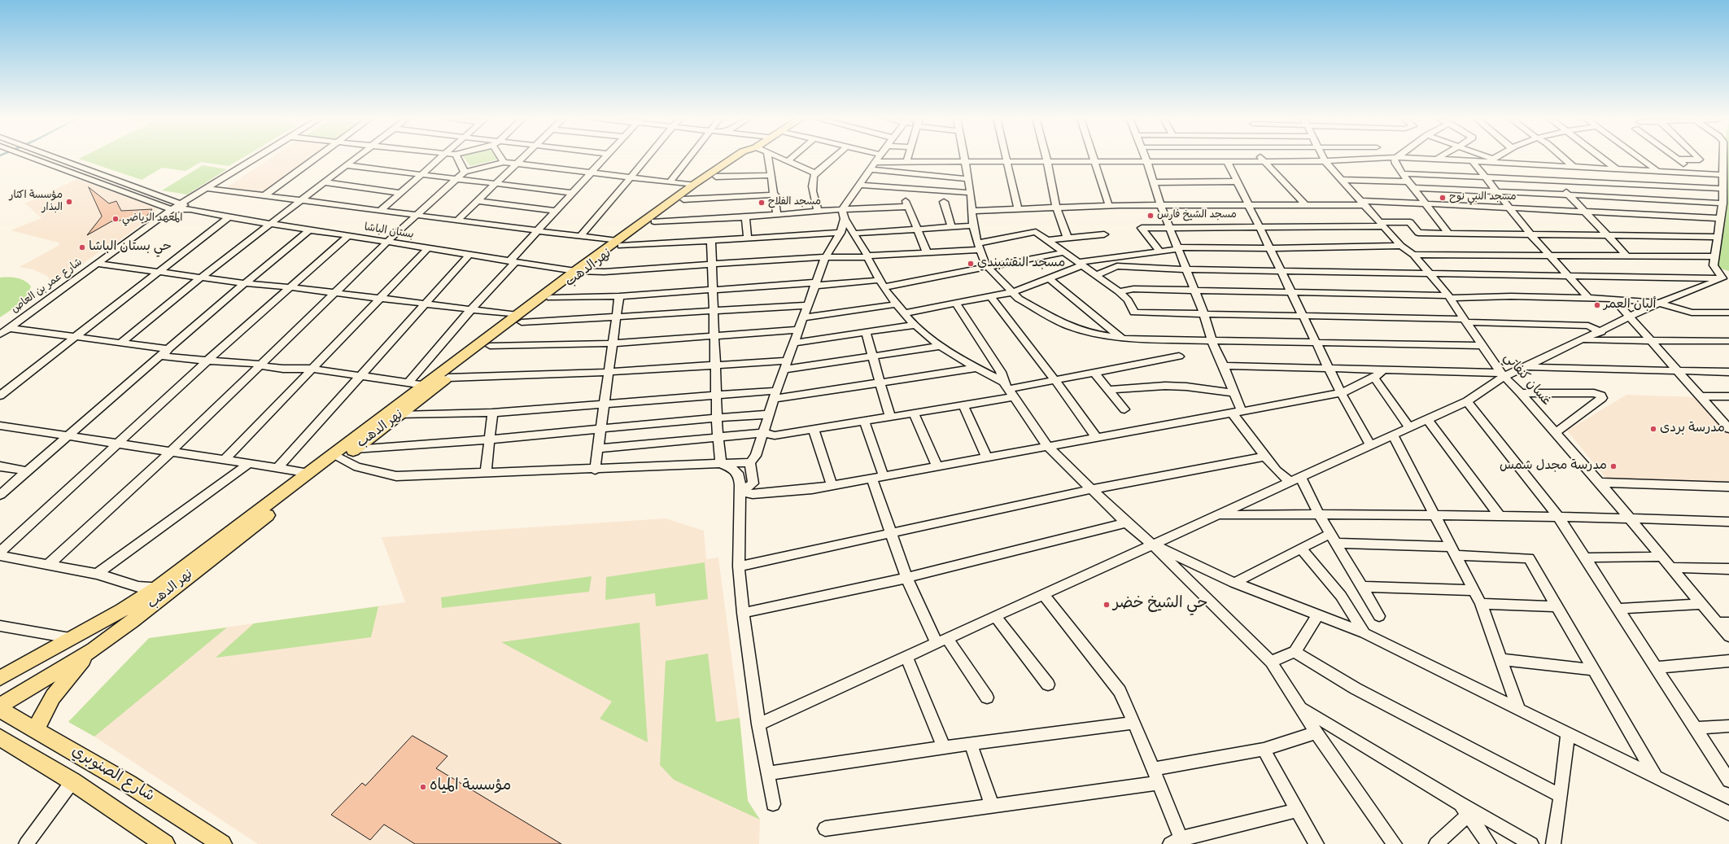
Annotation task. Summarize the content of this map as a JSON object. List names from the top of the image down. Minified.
{"streets":{"main road":["نهر الدهب","شارع الصنوبري"],"street":["بستان الباشا","شارع عمر بن العاص","غسان كنفاتي"]},"crossings":[["بستان الباشا","نهر الدهب"],["بستان الباشا","شارع عمر بن العاص"]],"places":["مسجد النبي نوح","مؤسسة اكثار البذار","مسجد الفلاح","مسجد الشيخ فارس","المعهد الرياضي","حي بستان الباشا","مسجد النقشبندي","ألبان العمر","مدرسة بردى","مدرسة مجدل شمس","حي الشيخ خضر","مؤسسة المياه"]}
